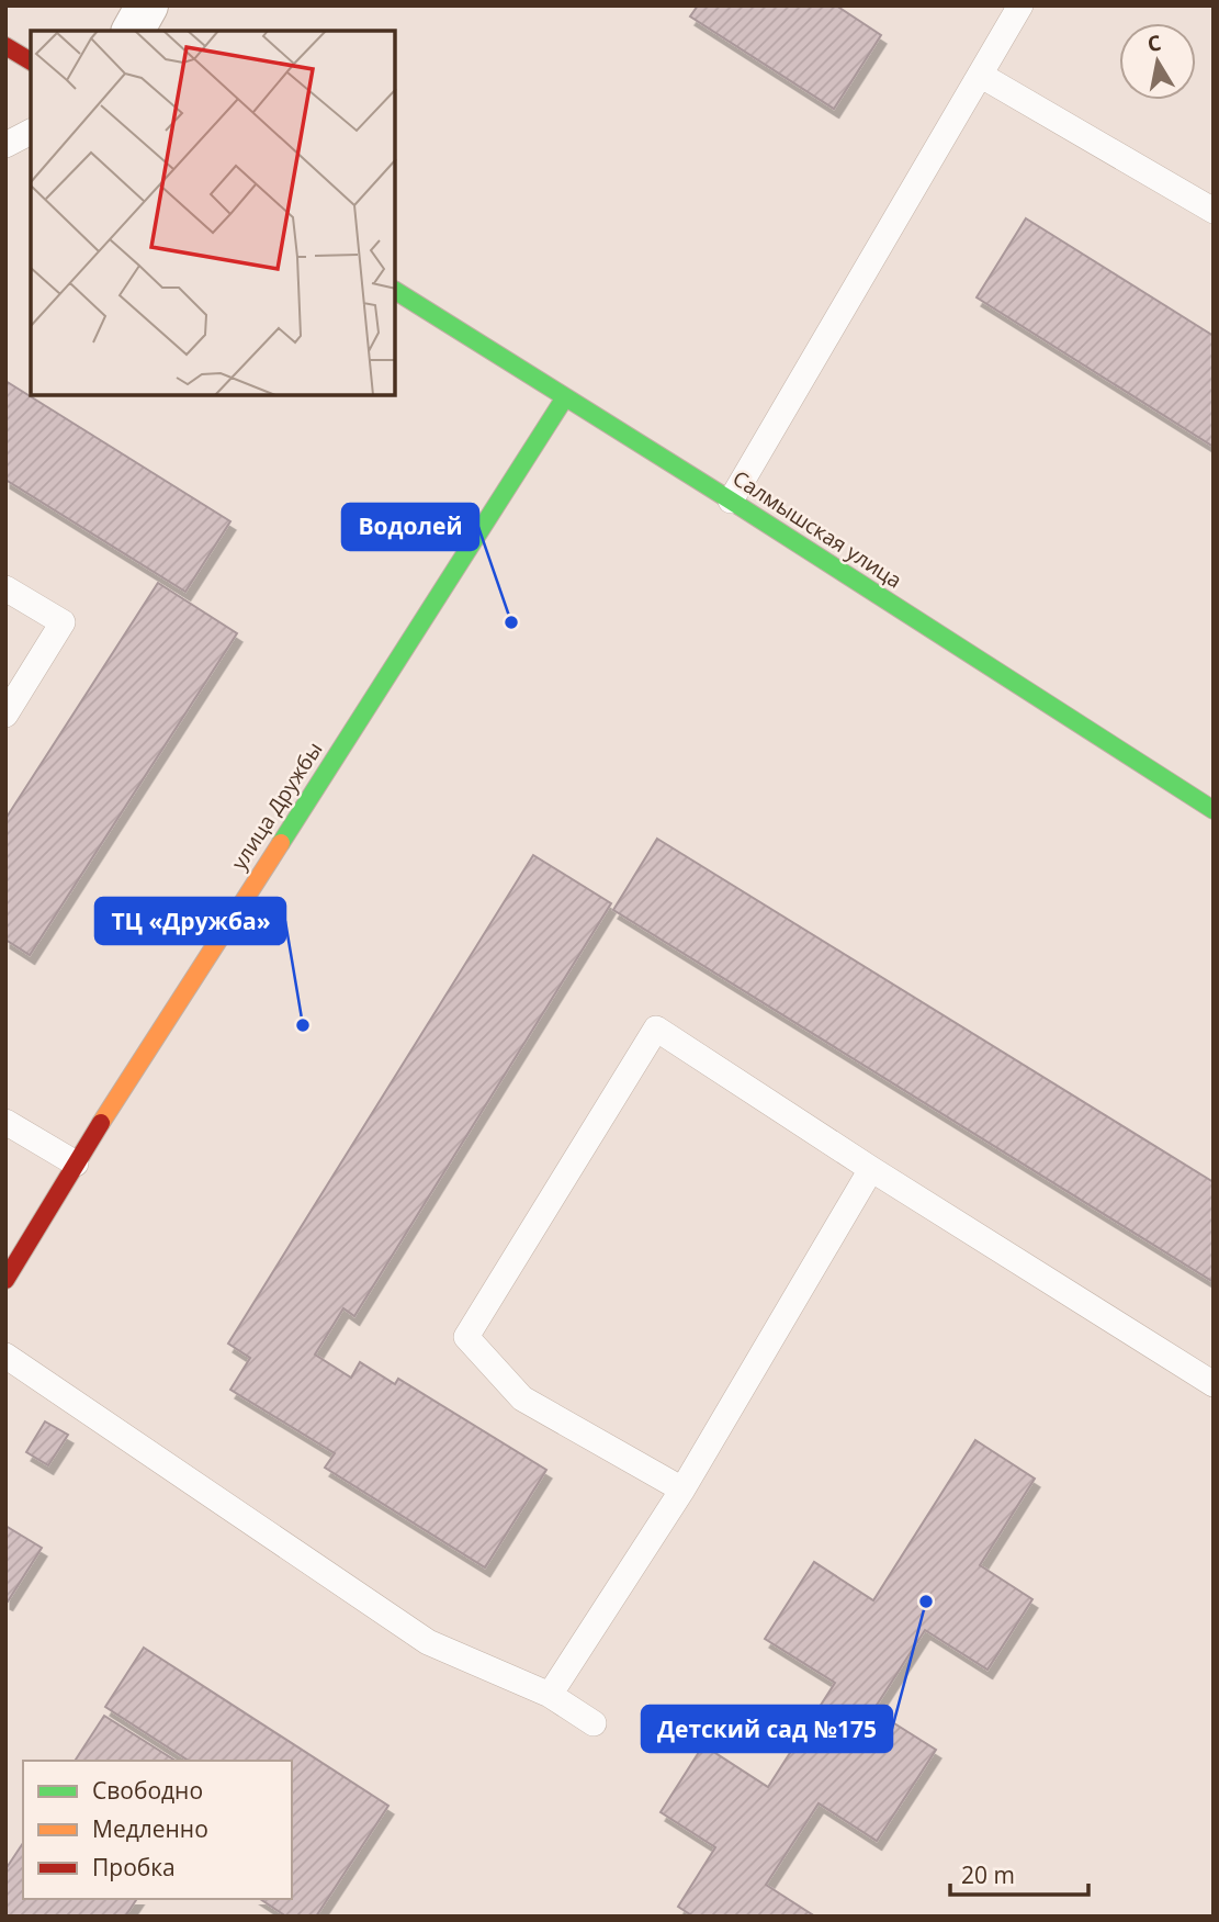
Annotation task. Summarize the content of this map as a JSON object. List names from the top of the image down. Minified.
{"streets":{"street":["Салмышская улица","улица Дружбы"]},"crossings":[["Салмышская улица","улица Дружбы"]],"places":["Водолей","ТЦ «Дружба»","Детский сад №175"],"legend":["Свободно","Медленно","Пробка"],"scale_bar":"20 m","north":"top"}
